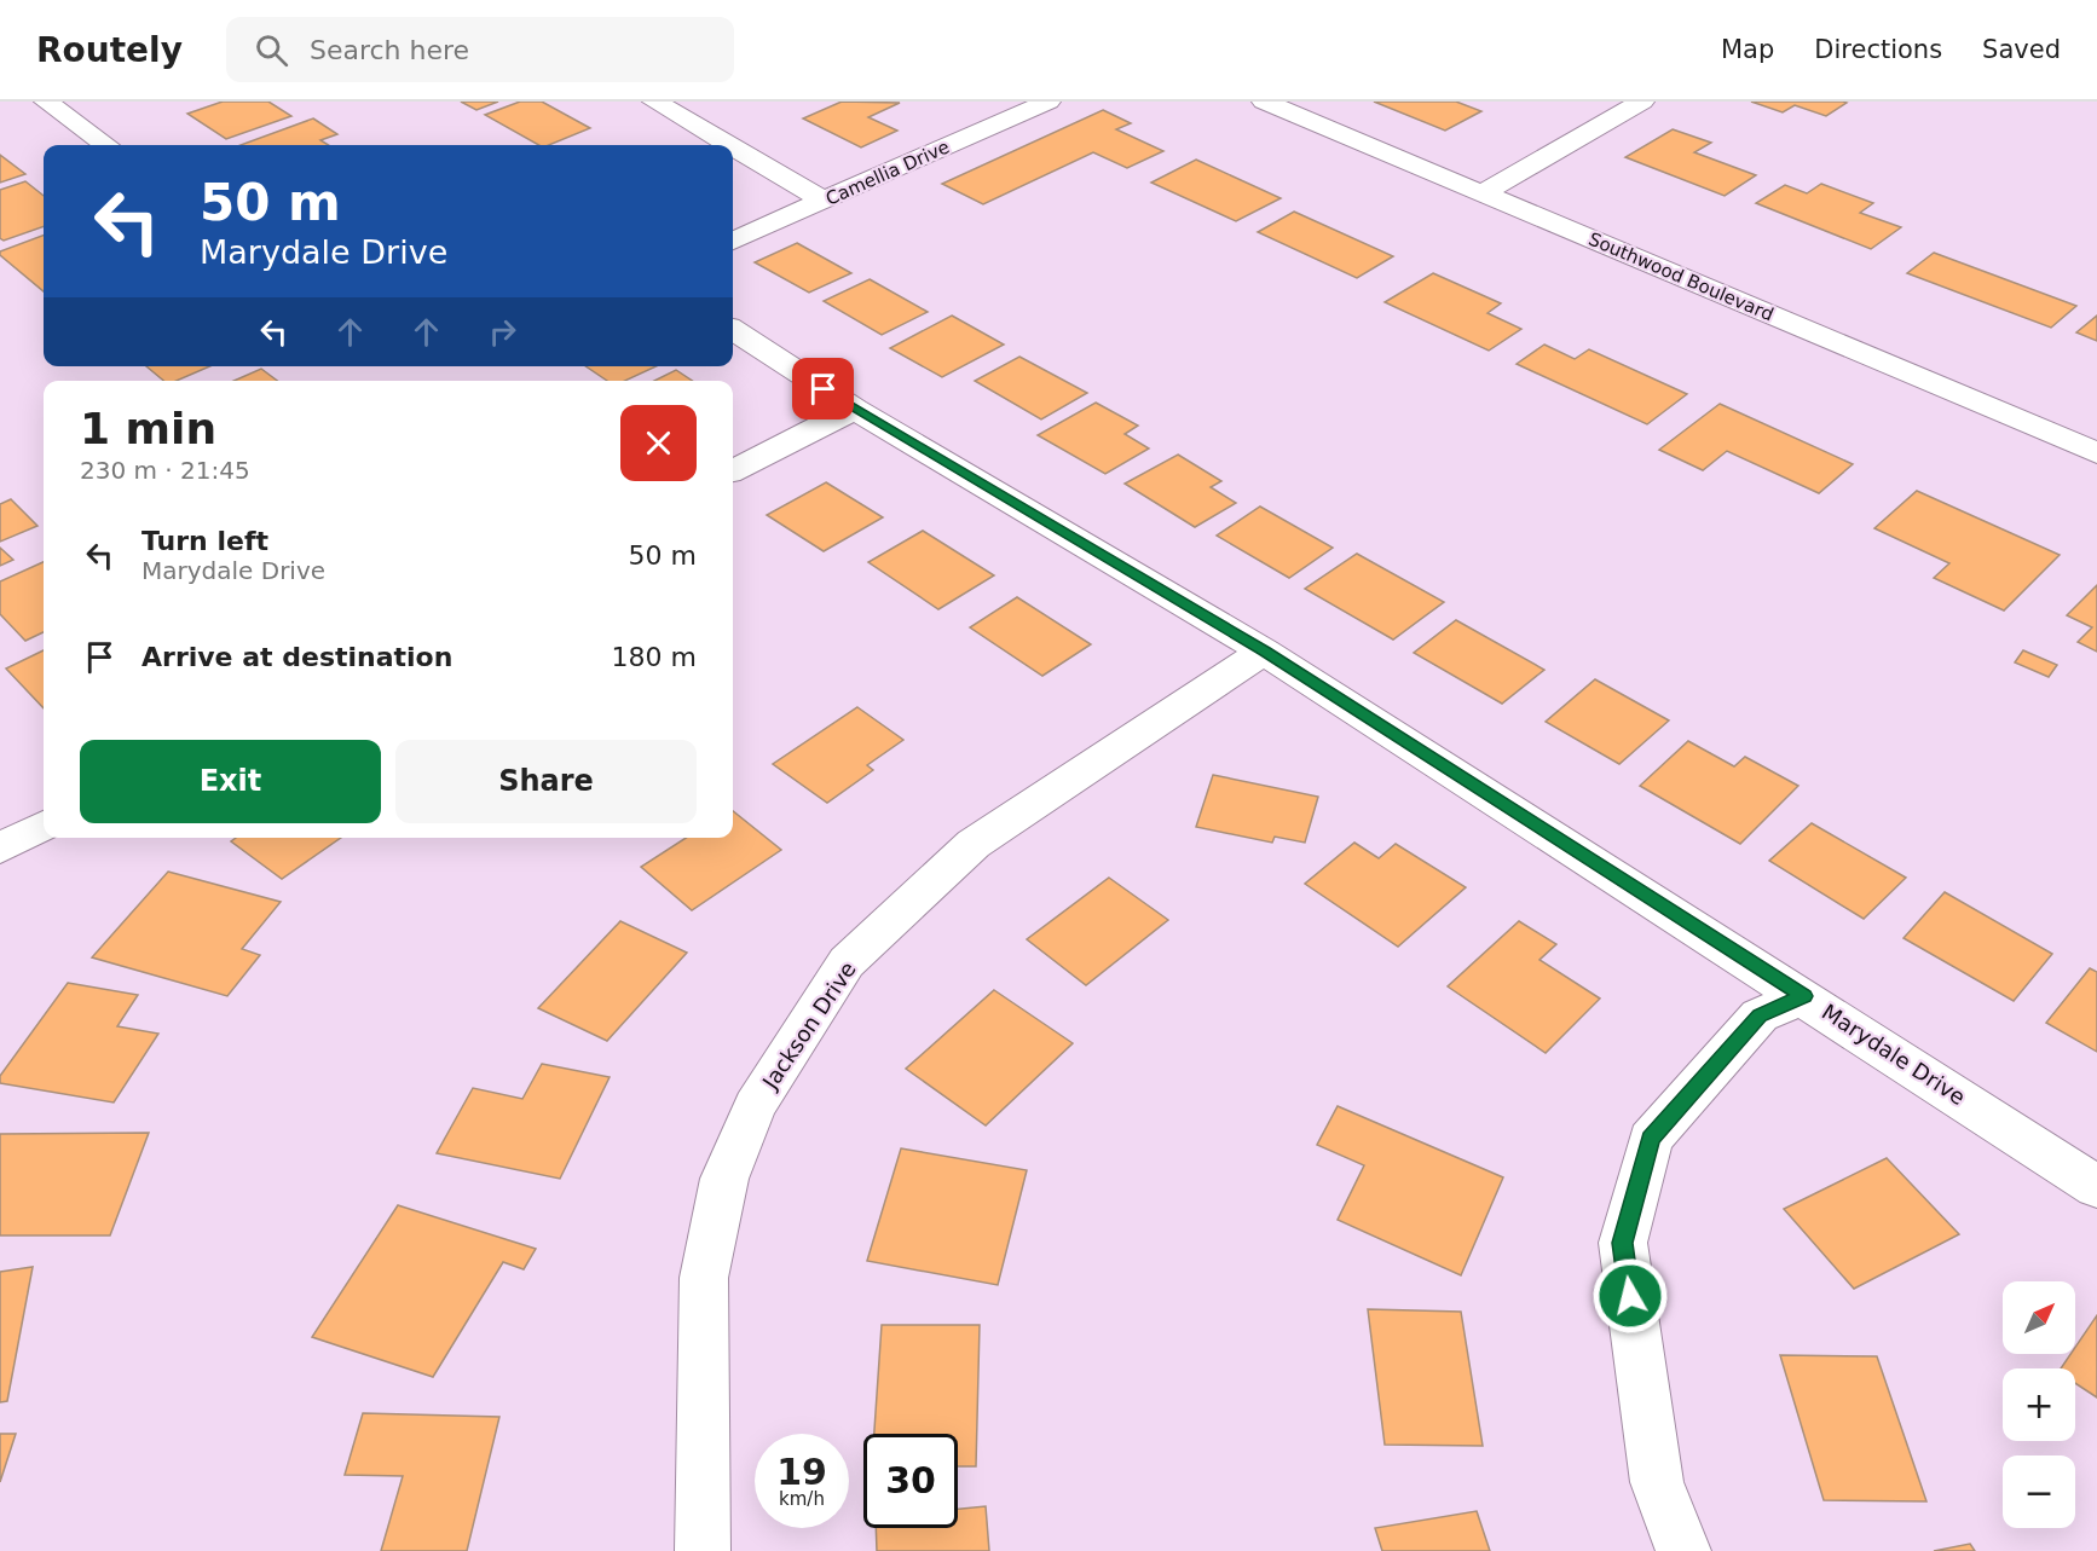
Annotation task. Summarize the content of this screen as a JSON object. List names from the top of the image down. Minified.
{"streets":{"street":["Camellia Drive","Southwood Boulevard","Jackson Drive","Marydale Drive"]},"crossings":[["Jackson Drive","Marydale Drive"]],"north":"top right","page":{"header":"Routely","search":"Search here","nav":["Map","Directions","Saved"],"turn":["50 m","Marydale Drive"],"heading":["1 min","230 m · 21:45"],"list":[{"name":"Turn left","note":"Marydale Drive","value":"50 m"},{"name":"Arrive at destination","value":"180 m"}],"buttons":["Exit","Share"],"map_buttons":["+","−"],"speed":"19 km/h","limit":"30"}}
